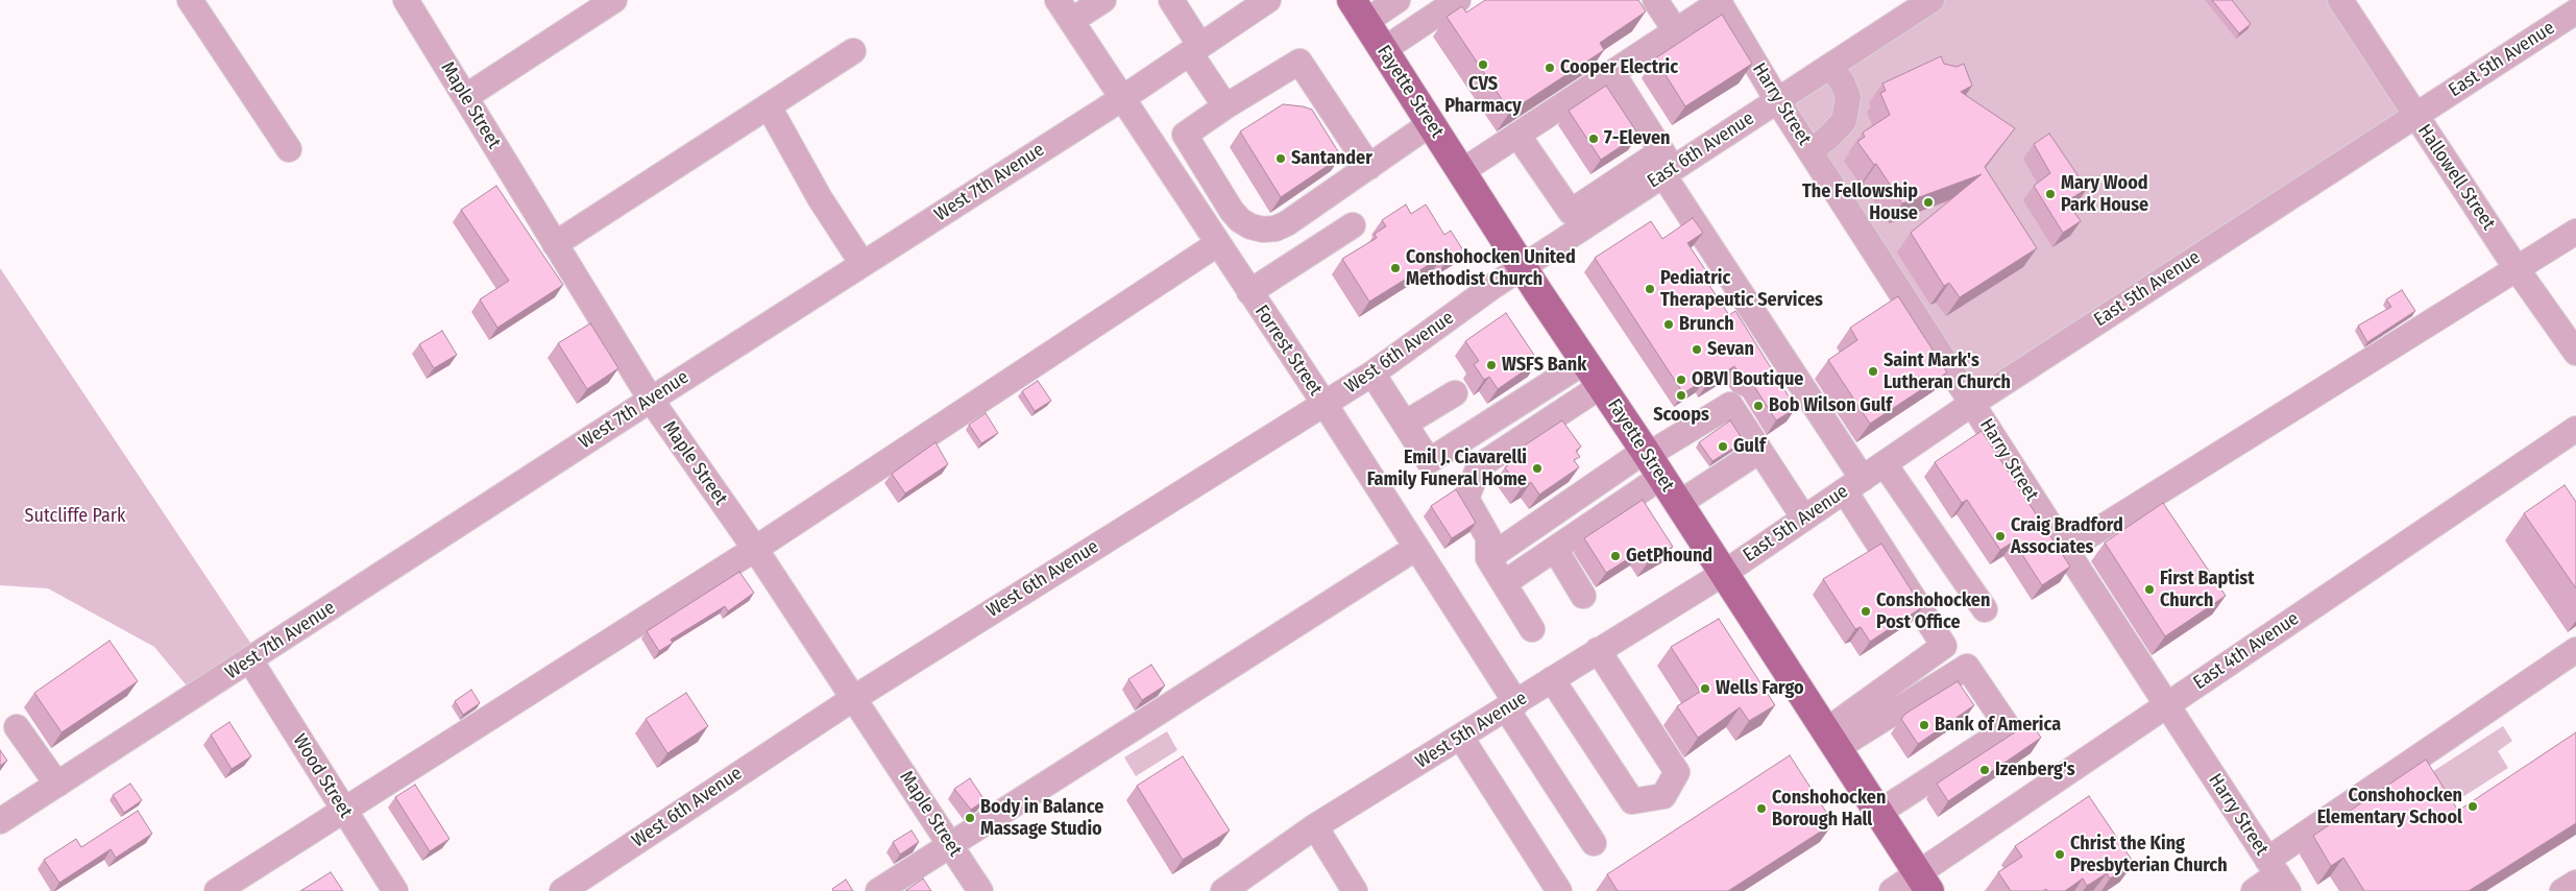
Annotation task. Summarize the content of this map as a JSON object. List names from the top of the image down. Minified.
{"streets":{"main road":["Fayette Street"],"street":["East 5th Avenue","Harry Street","Maple Street","East 6th Avenue","Hallowell Street","West 7th Avenue","Forrest Street","West 6th Avenue","East 4th Avenue","West 5th Avenue","Wood Street"]},"crossings":[["East 5th Avenue","Fayette Street"],["East 5th Avenue","Harry Street"],["East 5th Avenue","Hallowell Street"],["East 5th Avenue","West 5th Avenue"],["Fayette Street","East 6th Avenue"],["Fayette Street","West 6th Avenue"],["Fayette Street","East 4th Avenue"],["Fayette Street","West 5th Avenue"],["Harry Street","East 6th Avenue"],["Harry Street","East 4th Avenue"],["Maple Street","West 7th Avenue"],["Maple Street","West 6th Avenue"],["East 6th Avenue","West 6th Avenue"],["West 7th Avenue","Forrest Street"],["West 7th Avenue","Wood Street"],["Forrest Street","West 6th Avenue"],["Forrest Street","West 5th Avenue"]],"parks":["Sutcliffe Park"],"places":["CVS Pharmacy","Cooper Electric","7-Eleven","Santander","Mary Wood Park House","The Fellowship House","Conshohocken United Methodist Church","Pediatric Therapeutic Services","Brunch","Sevan","WSFS Bank","Saint Mark's Lutheran Church","OBVI Boutique","Scoops","Bob Wilson Gulf","Gulf","Emil J. Ciavarelli Family Funeral Home","Craig Bradford Associates","GetPhound","First Baptist Church","Conshohocken Post Office","Wells Fargo","Bank of America","Izenberg's","Conshohocken Elementary School","Conshohocken Borough Hall","Body in Balance Massage Studio","Christ the King Presbyterian Church"]}
